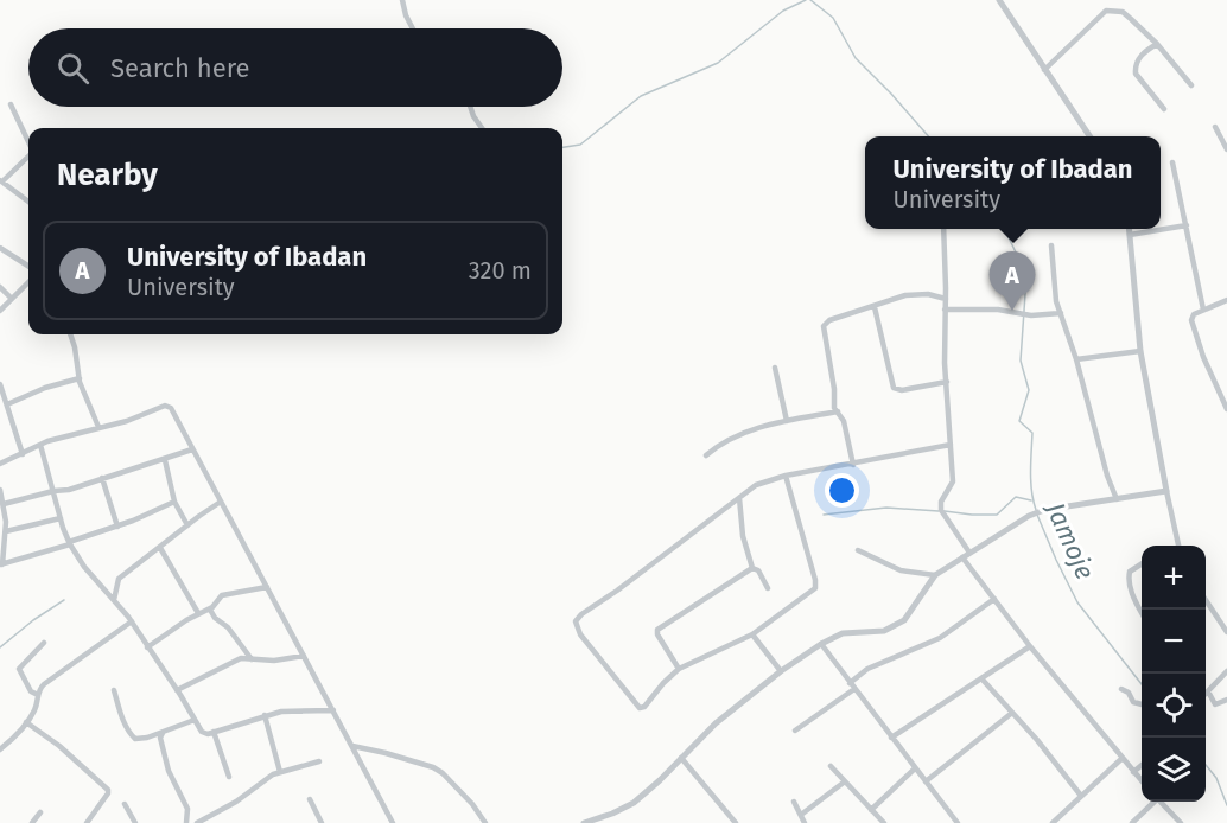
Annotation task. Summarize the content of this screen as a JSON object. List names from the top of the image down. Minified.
{"water":["Jamoje"],"page":{"search":"Search here","heading":"Nearby","popup":["University of Ibadan","University"],"list":[{"mark":"A","name":"University of Ibadan","note":"University","value":"320 m"}],"pins":"A","map_buttons":["+","−"]}}
